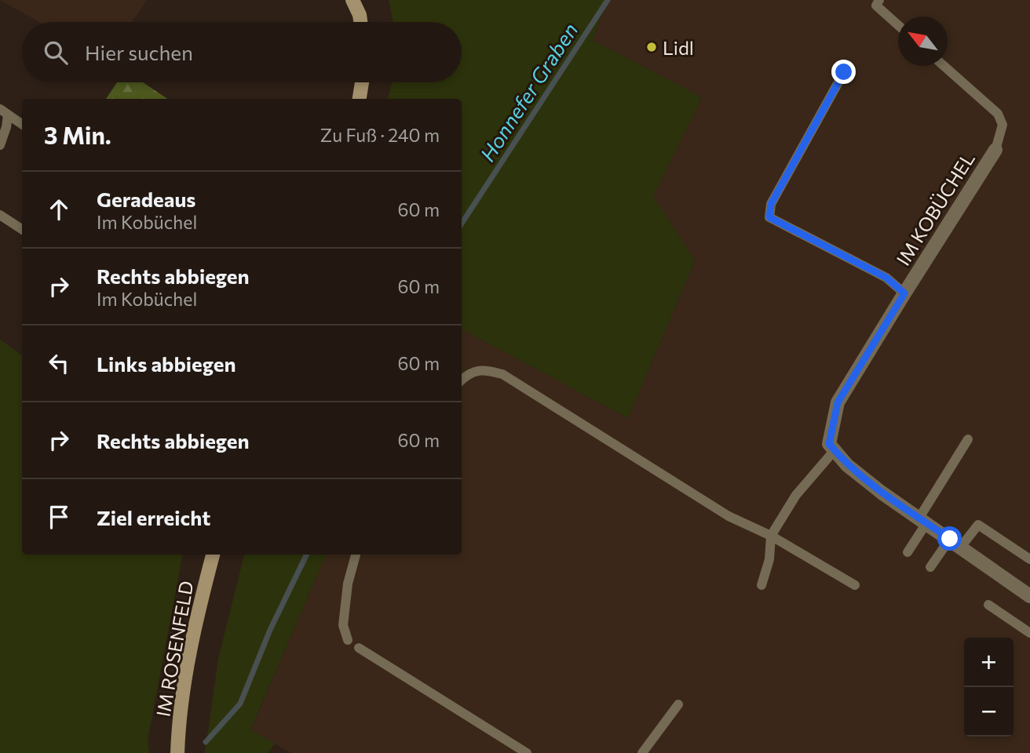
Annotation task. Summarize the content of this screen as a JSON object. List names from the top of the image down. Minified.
{"streets":{"street":["IM KOBÜCHEL","IM ROSENFELD"]},"water":["Honnefer Graben"],"places":["Lidl"],"north":"top left","page":{"search":"Hier suchen","heading":["3 Min.","Zu Fuß · 240 m"],"list":[["Geradeaus","Im Kobüchel","60 m"],["Rechts abbiegen","Im Kobüchel","60 m"],["Links abbiegen","60 m"],["Rechts abbiegen","60 m"],"Ziel erreicht"],"map_buttons":["+","−"]}}
